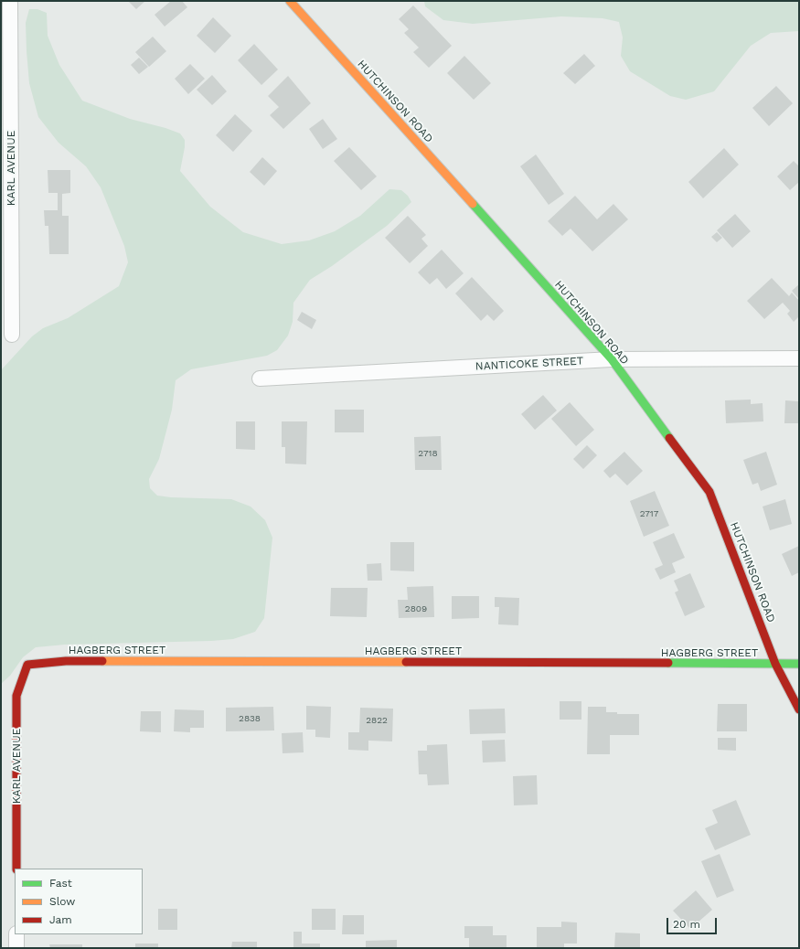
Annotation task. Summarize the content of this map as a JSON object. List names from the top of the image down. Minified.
{"streets":{"street":["HUTCHINSON ROAD","KARL AVENUE","NANTICOKE STREET","HAGBERG STREET"]},"crossings":[["HUTCHINSON ROAD","NANTICOKE STREET"],["HUTCHINSON ROAD","HAGBERG STREET"],["KARL AVENUE","HAGBERG STREET"]],"house_numbers":["2718","2717","2809","2838","2822"],"legend":["Fast","Slow","Jam"],"scale_bar":"20 m"}
